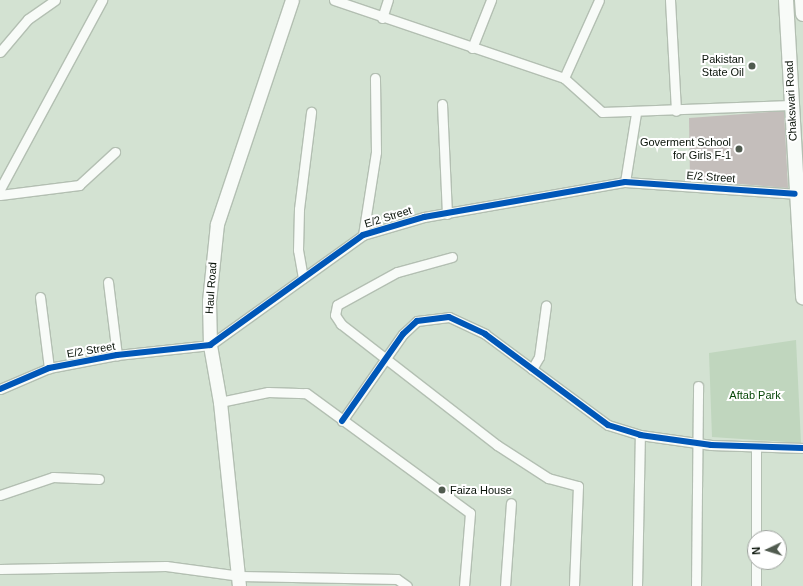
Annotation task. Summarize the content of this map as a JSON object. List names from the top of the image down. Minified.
{"streets":{"main road":["Chakswari Road","Haul Road"],"street":["E/2 Street"]},"crossings":[["Chakswari Road","E/2 Street"],["E/2 Street","Haul Road"]],"parks":["Aftab Park"],"places":["Pakistan State Oil","Goverment School for Girls F-1","Faiza House"],"north":"left"}
